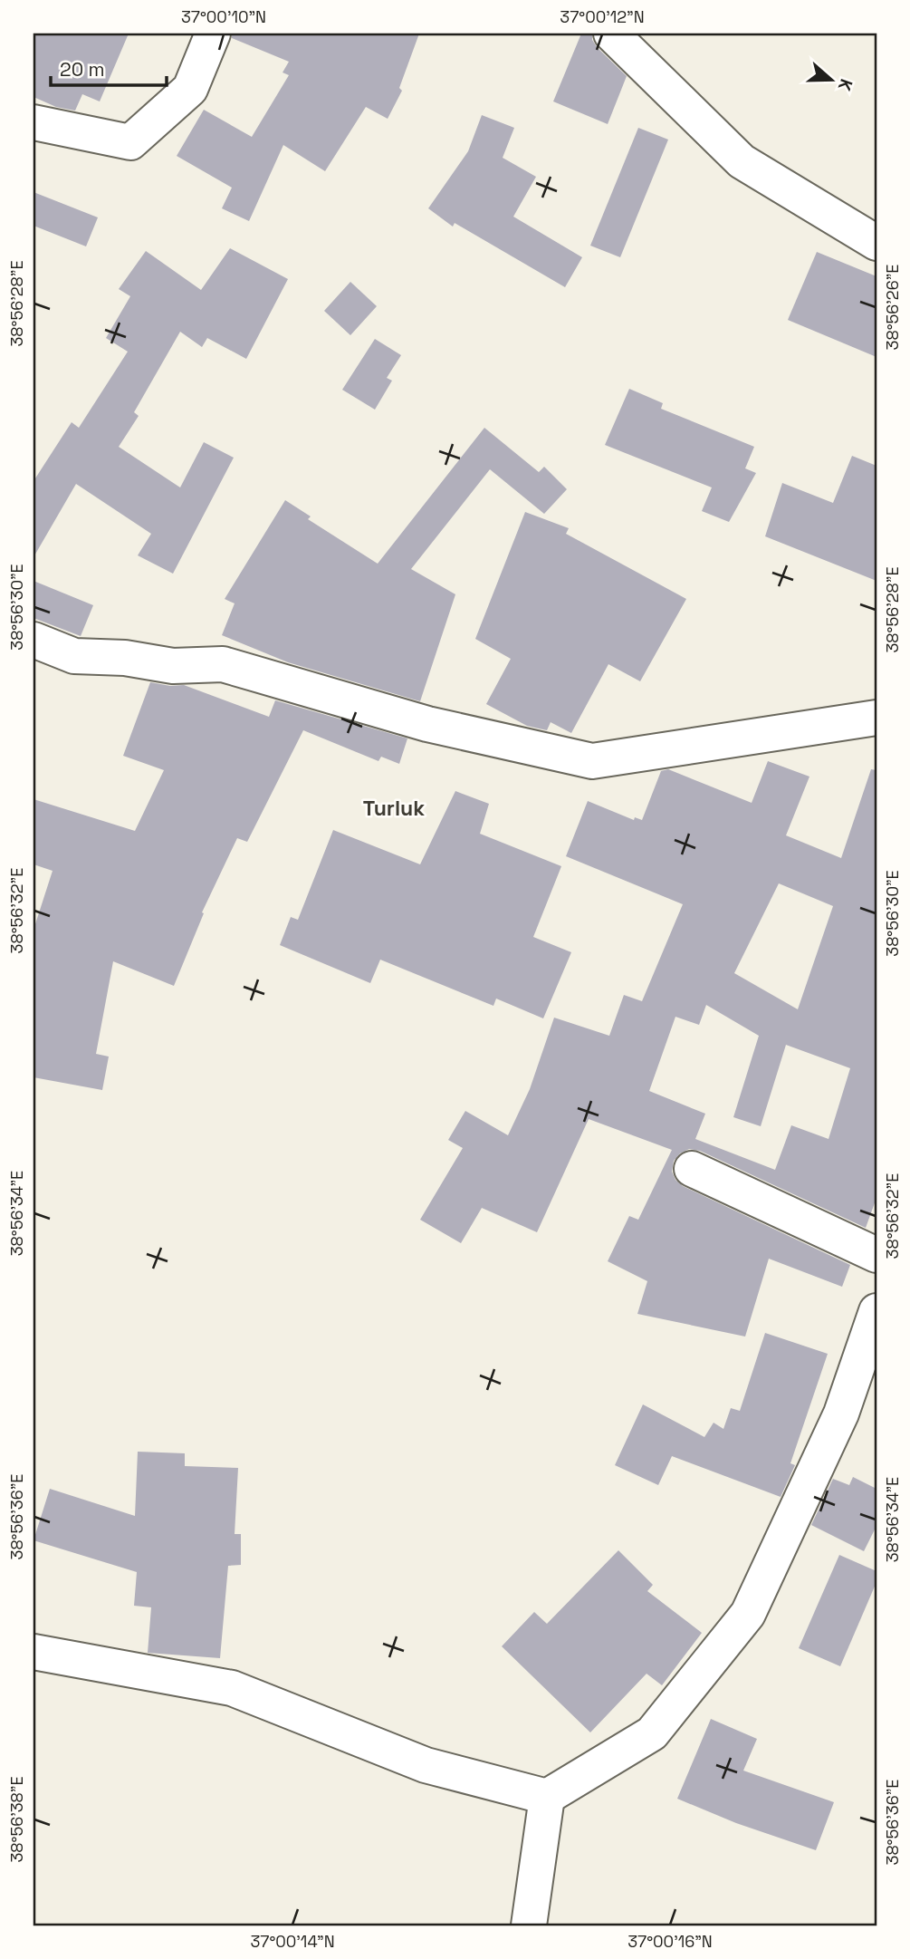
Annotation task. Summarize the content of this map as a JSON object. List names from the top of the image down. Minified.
{"districts":["Turluk"],"scale_bar":"20 m","north":"right","coordinates":["37°00'10\"N","37°00'12\"N","38°56'28\"E","38°56'26\"E","38°56'30\"E","38°56'32\"E","38°56'34\"E","38°56'36\"E","38°56'38\"E","37°00'14\"N","37°00'16\"N"]}
